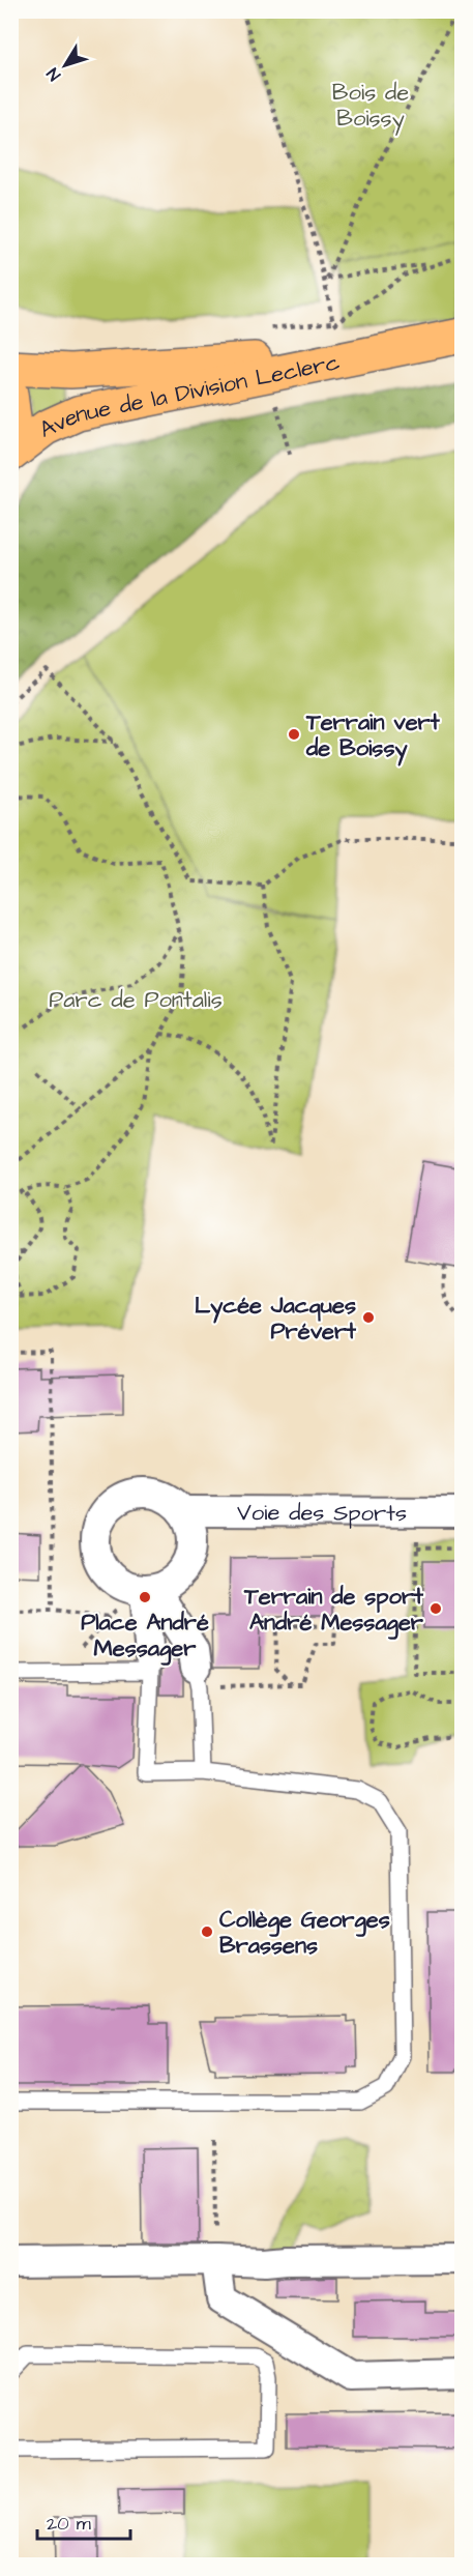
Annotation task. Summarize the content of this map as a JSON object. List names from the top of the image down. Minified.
{"streets":{"main road":["Avenue de la Division Leclerc"],"street":["Voie des Sports"]},"parks":["Bois de Boissy","Parc de Pontalis"],"places":["Terrain vert de Boissy","Lycée Jacques Prévert","Place André Messager","Terrain de sport André Messager","Collège Georges Brassens"],"scale_bar":"20 m","north":"bottom left"}
